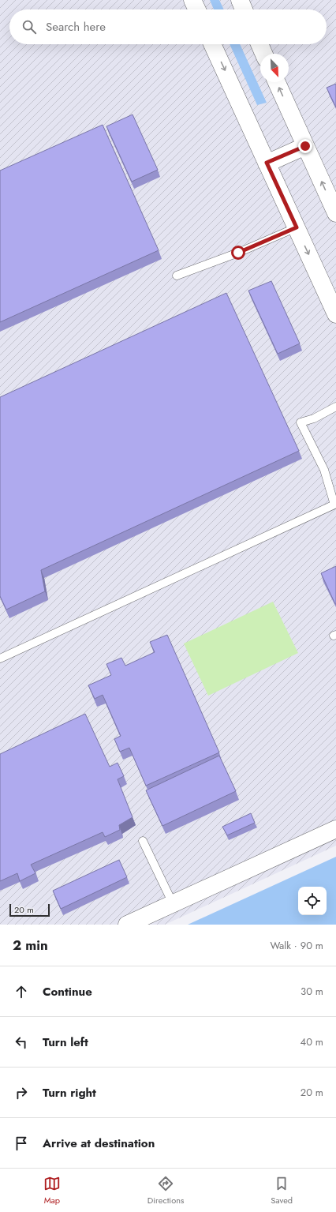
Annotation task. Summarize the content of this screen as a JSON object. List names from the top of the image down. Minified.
{"scale_bar":"20 m","north":"bottom right","page":{"search":"Search here","scale":"20 m","heading":["2 min","Walk · 90 m"],"list":[["Continue","30 m"],["Turn left","40 m"],["Turn right","20 m"],"Arrive at destination"],"nav":["Map","Directions","Saved"]}}
